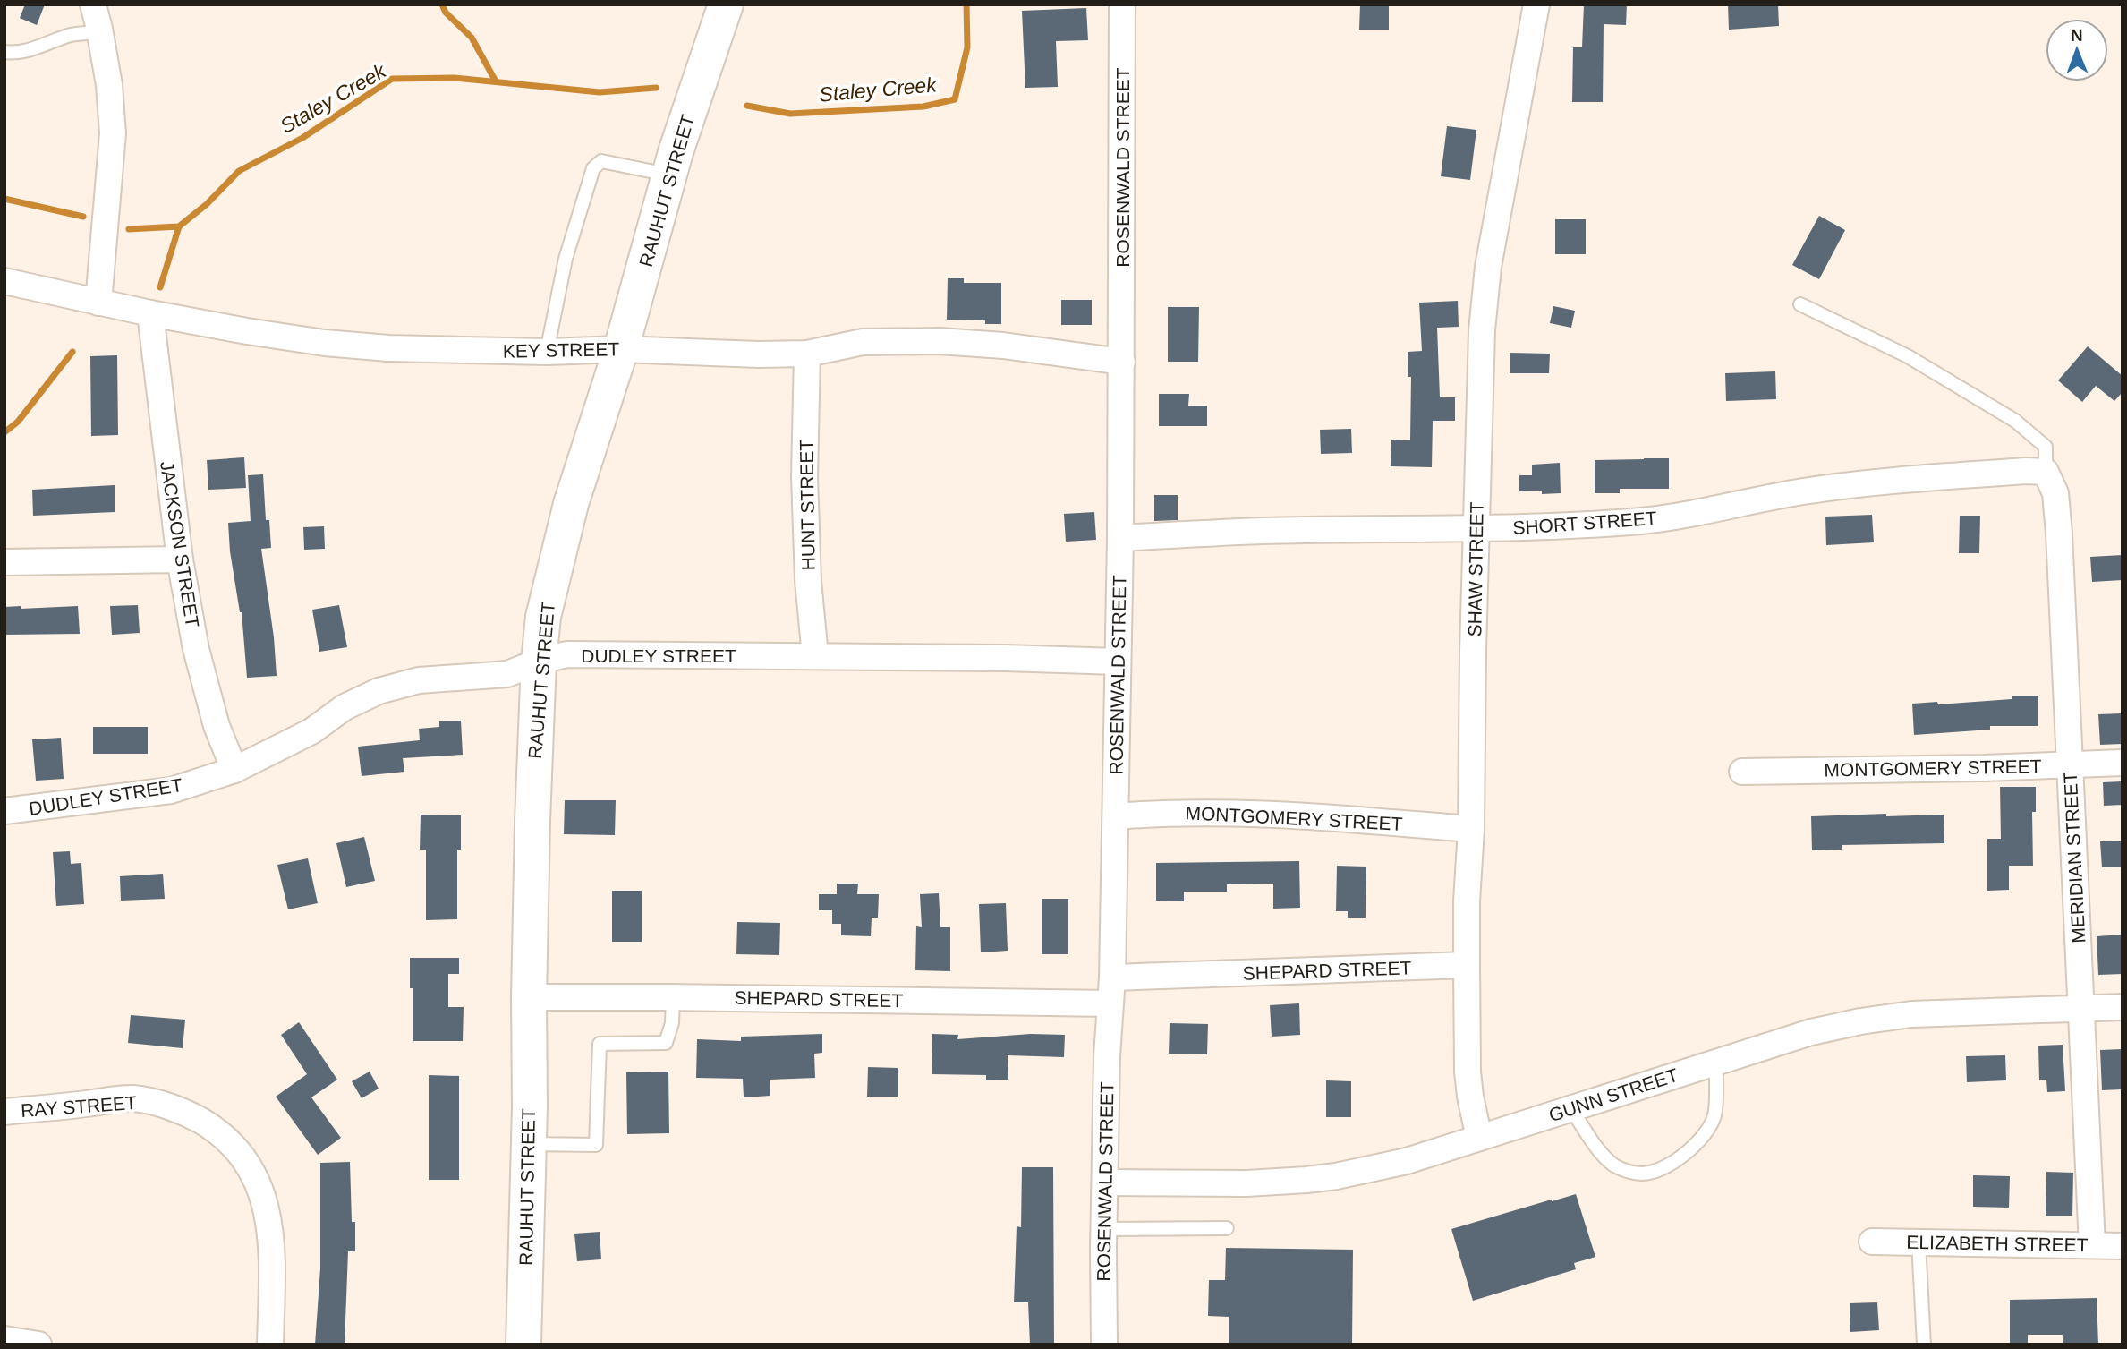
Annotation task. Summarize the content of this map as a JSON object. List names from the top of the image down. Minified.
{"streets":{"main road":["RAUHUT STREET"],"street":["ROSENWALD STREET","KEY STREET","HUNT STREET","SHORT STREET","JACKSON STREET","SHAW STREET","DUDLEY STREET","MONTGOMERY STREET","MERIDIAN STREET","SHEPARD STREET","GUNN STREET","RAY STREET","ELIZABETH STREET"]},"crossings":[["ROSENWALD STREET","KEY STREET"],["ROSENWALD STREET","SHORT STREET"],["ROSENWALD STREET","DUDLEY STREET"],["ROSENWALD STREET","MONTGOMERY STREET"],["ROSENWALD STREET","SHEPARD STREET"],["ROSENWALD STREET","GUNN STREET"],["RAUHUT STREET","KEY STREET"],["RAUHUT STREET","DUDLEY STREET"],["RAUHUT STREET","SHEPARD STREET"],["KEY STREET","HUNT STREET"],["KEY STREET","JACKSON STREET"],["HUNT STREET","DUDLEY STREET"],["SHORT STREET","SHAW STREET"],["SHORT STREET","MERIDIAN STREET"],["JACKSON STREET","DUDLEY STREET"],["SHAW STREET","MONTGOMERY STREET"],["SHAW STREET","SHEPARD STREET"],["SHAW STREET","GUNN STREET"],["MONTGOMERY STREET","MERIDIAN STREET"],["MERIDIAN STREET","GUNN STREET"],["MERIDIAN STREET","ELIZABETH STREET"]],"water":["Staley Creek"],"north":"top"}
